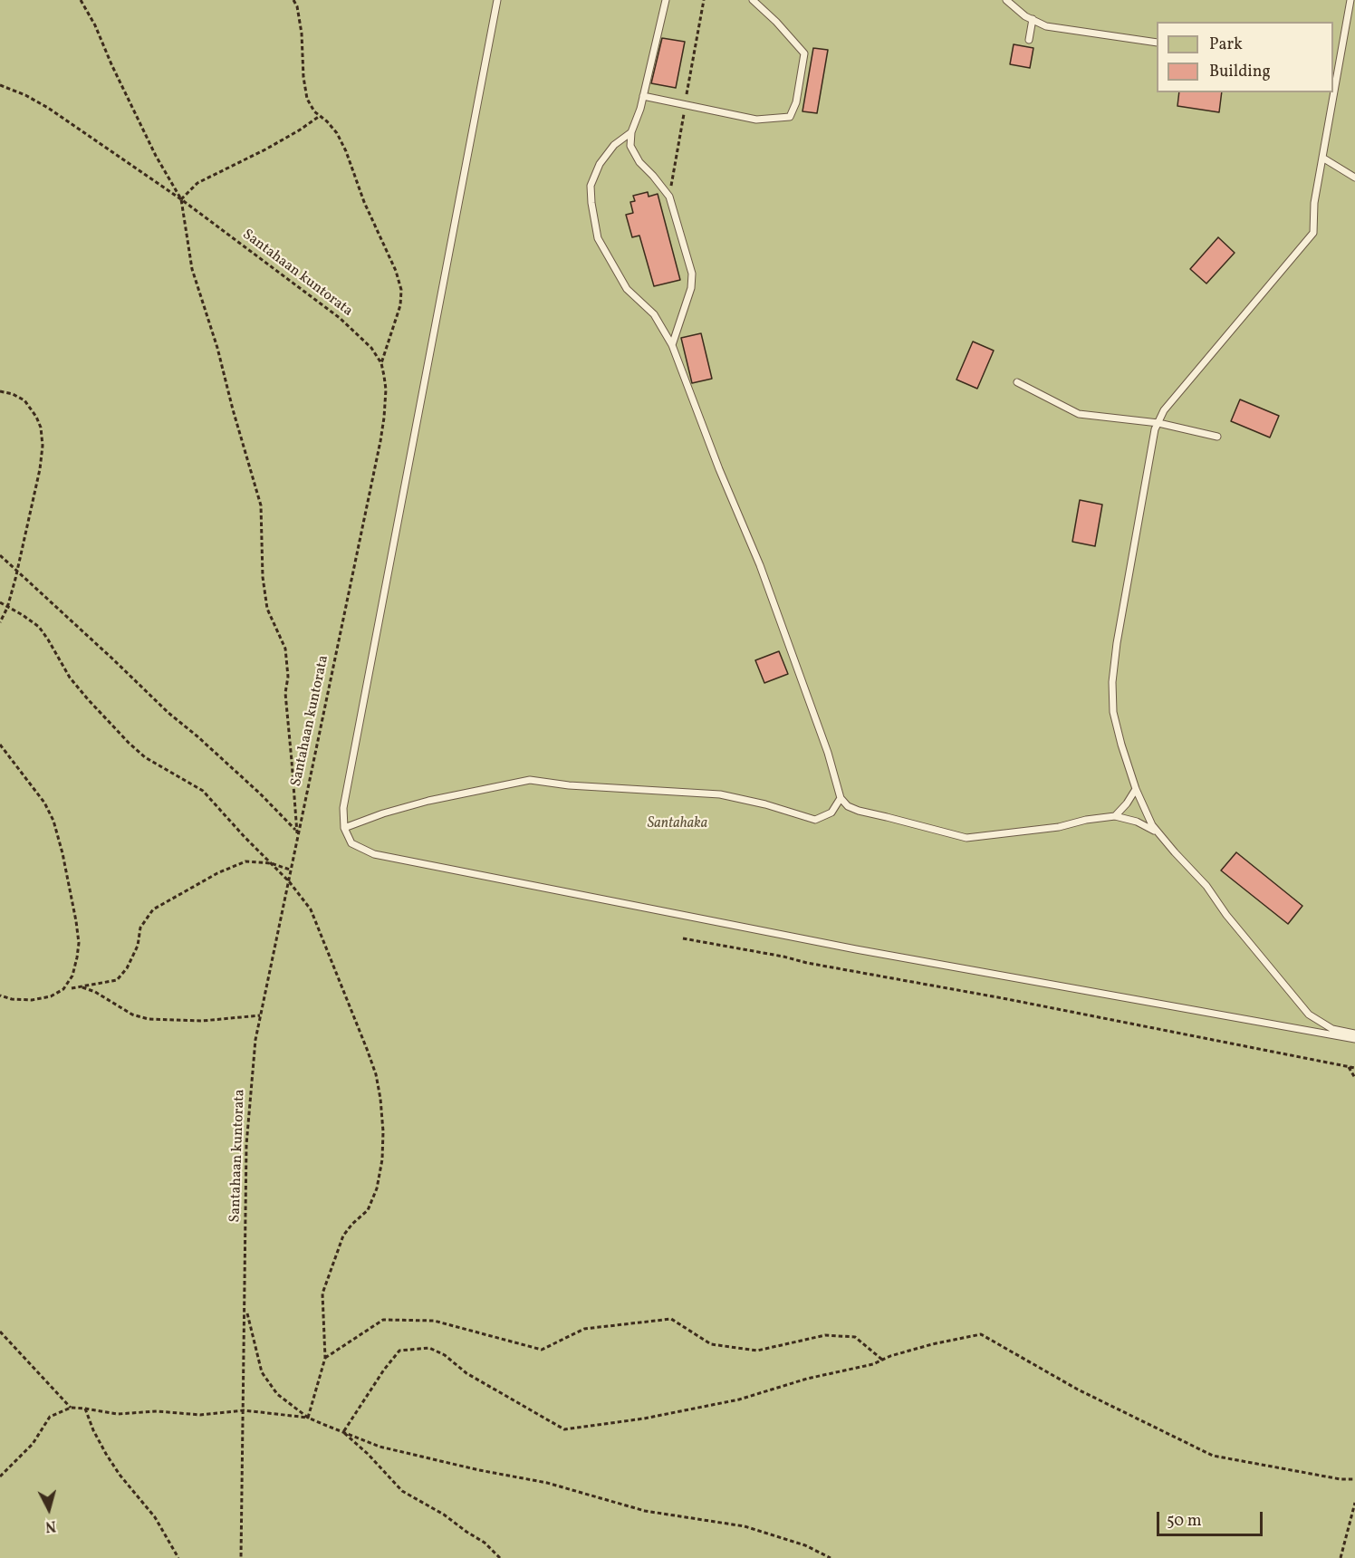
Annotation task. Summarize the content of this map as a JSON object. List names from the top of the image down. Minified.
{"streets":{"path":["Santahaan kuntorata"]},"parks":["Santahaka"],"legend":["Park","Building"],"scale_bar":"50 m","north":"bottom"}
